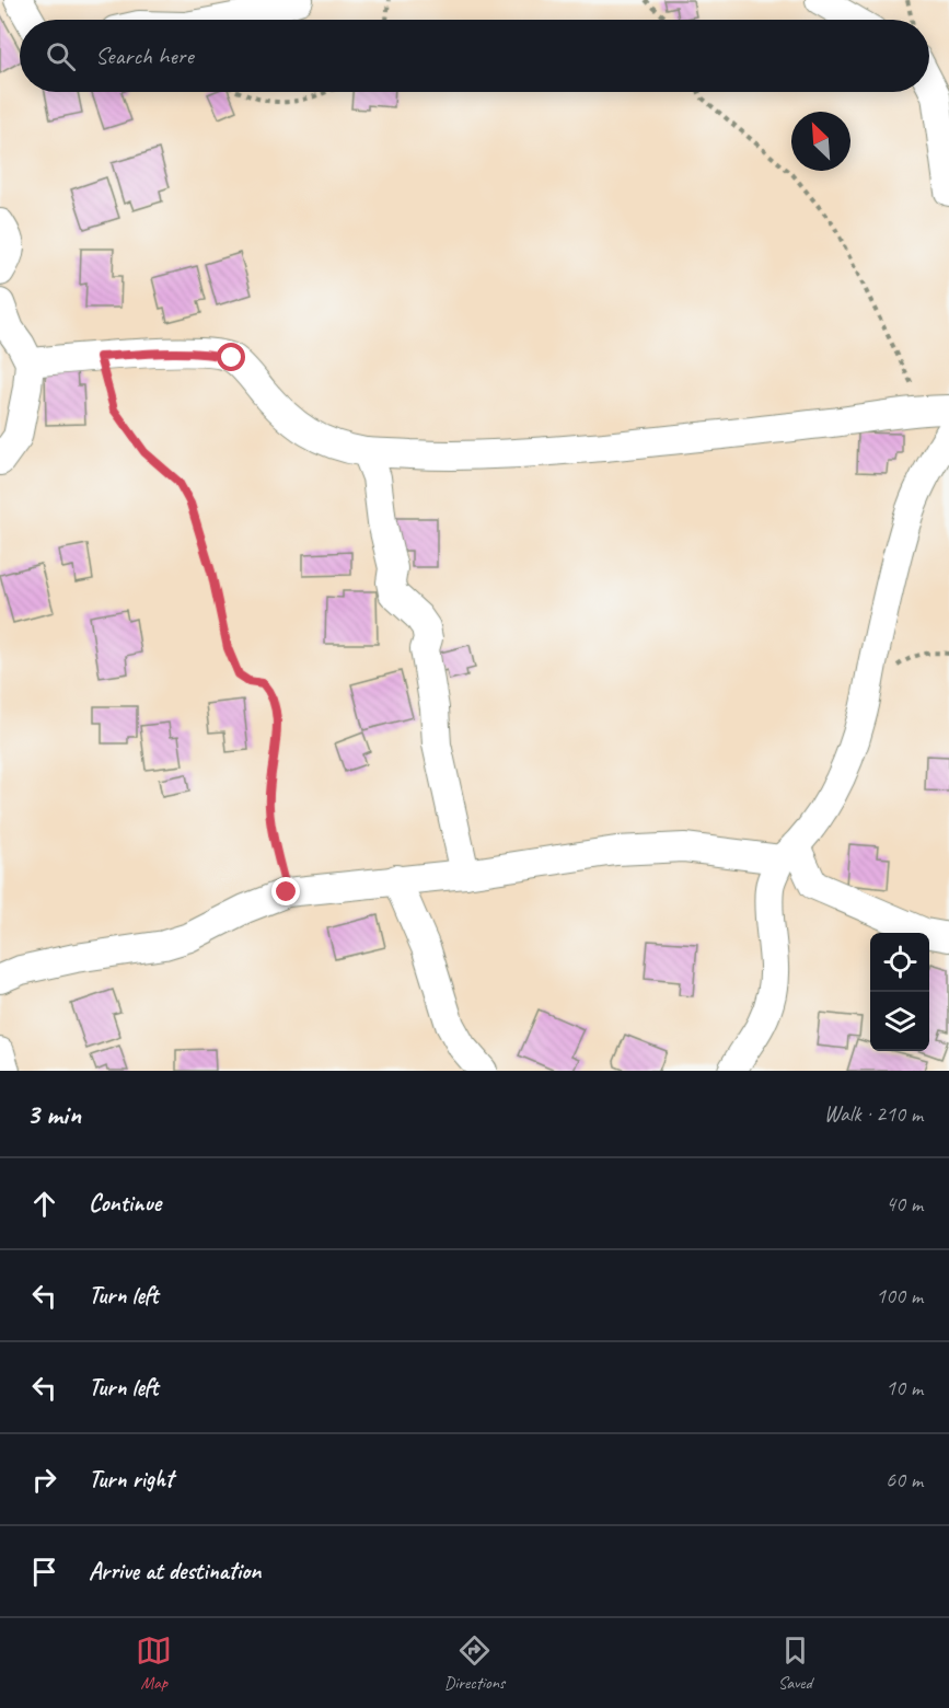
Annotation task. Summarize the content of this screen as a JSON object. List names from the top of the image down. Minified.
{"north":"top left","page":{"search":"Search here","heading":["3 min","Walk · 210 m"],"list":[["Continue","40 m"],["Turn left","100 m"],["Turn left","10 m"],["Turn right","60 m"],"Arrive at destination"],"nav":["Map","Directions","Saved"]}}
